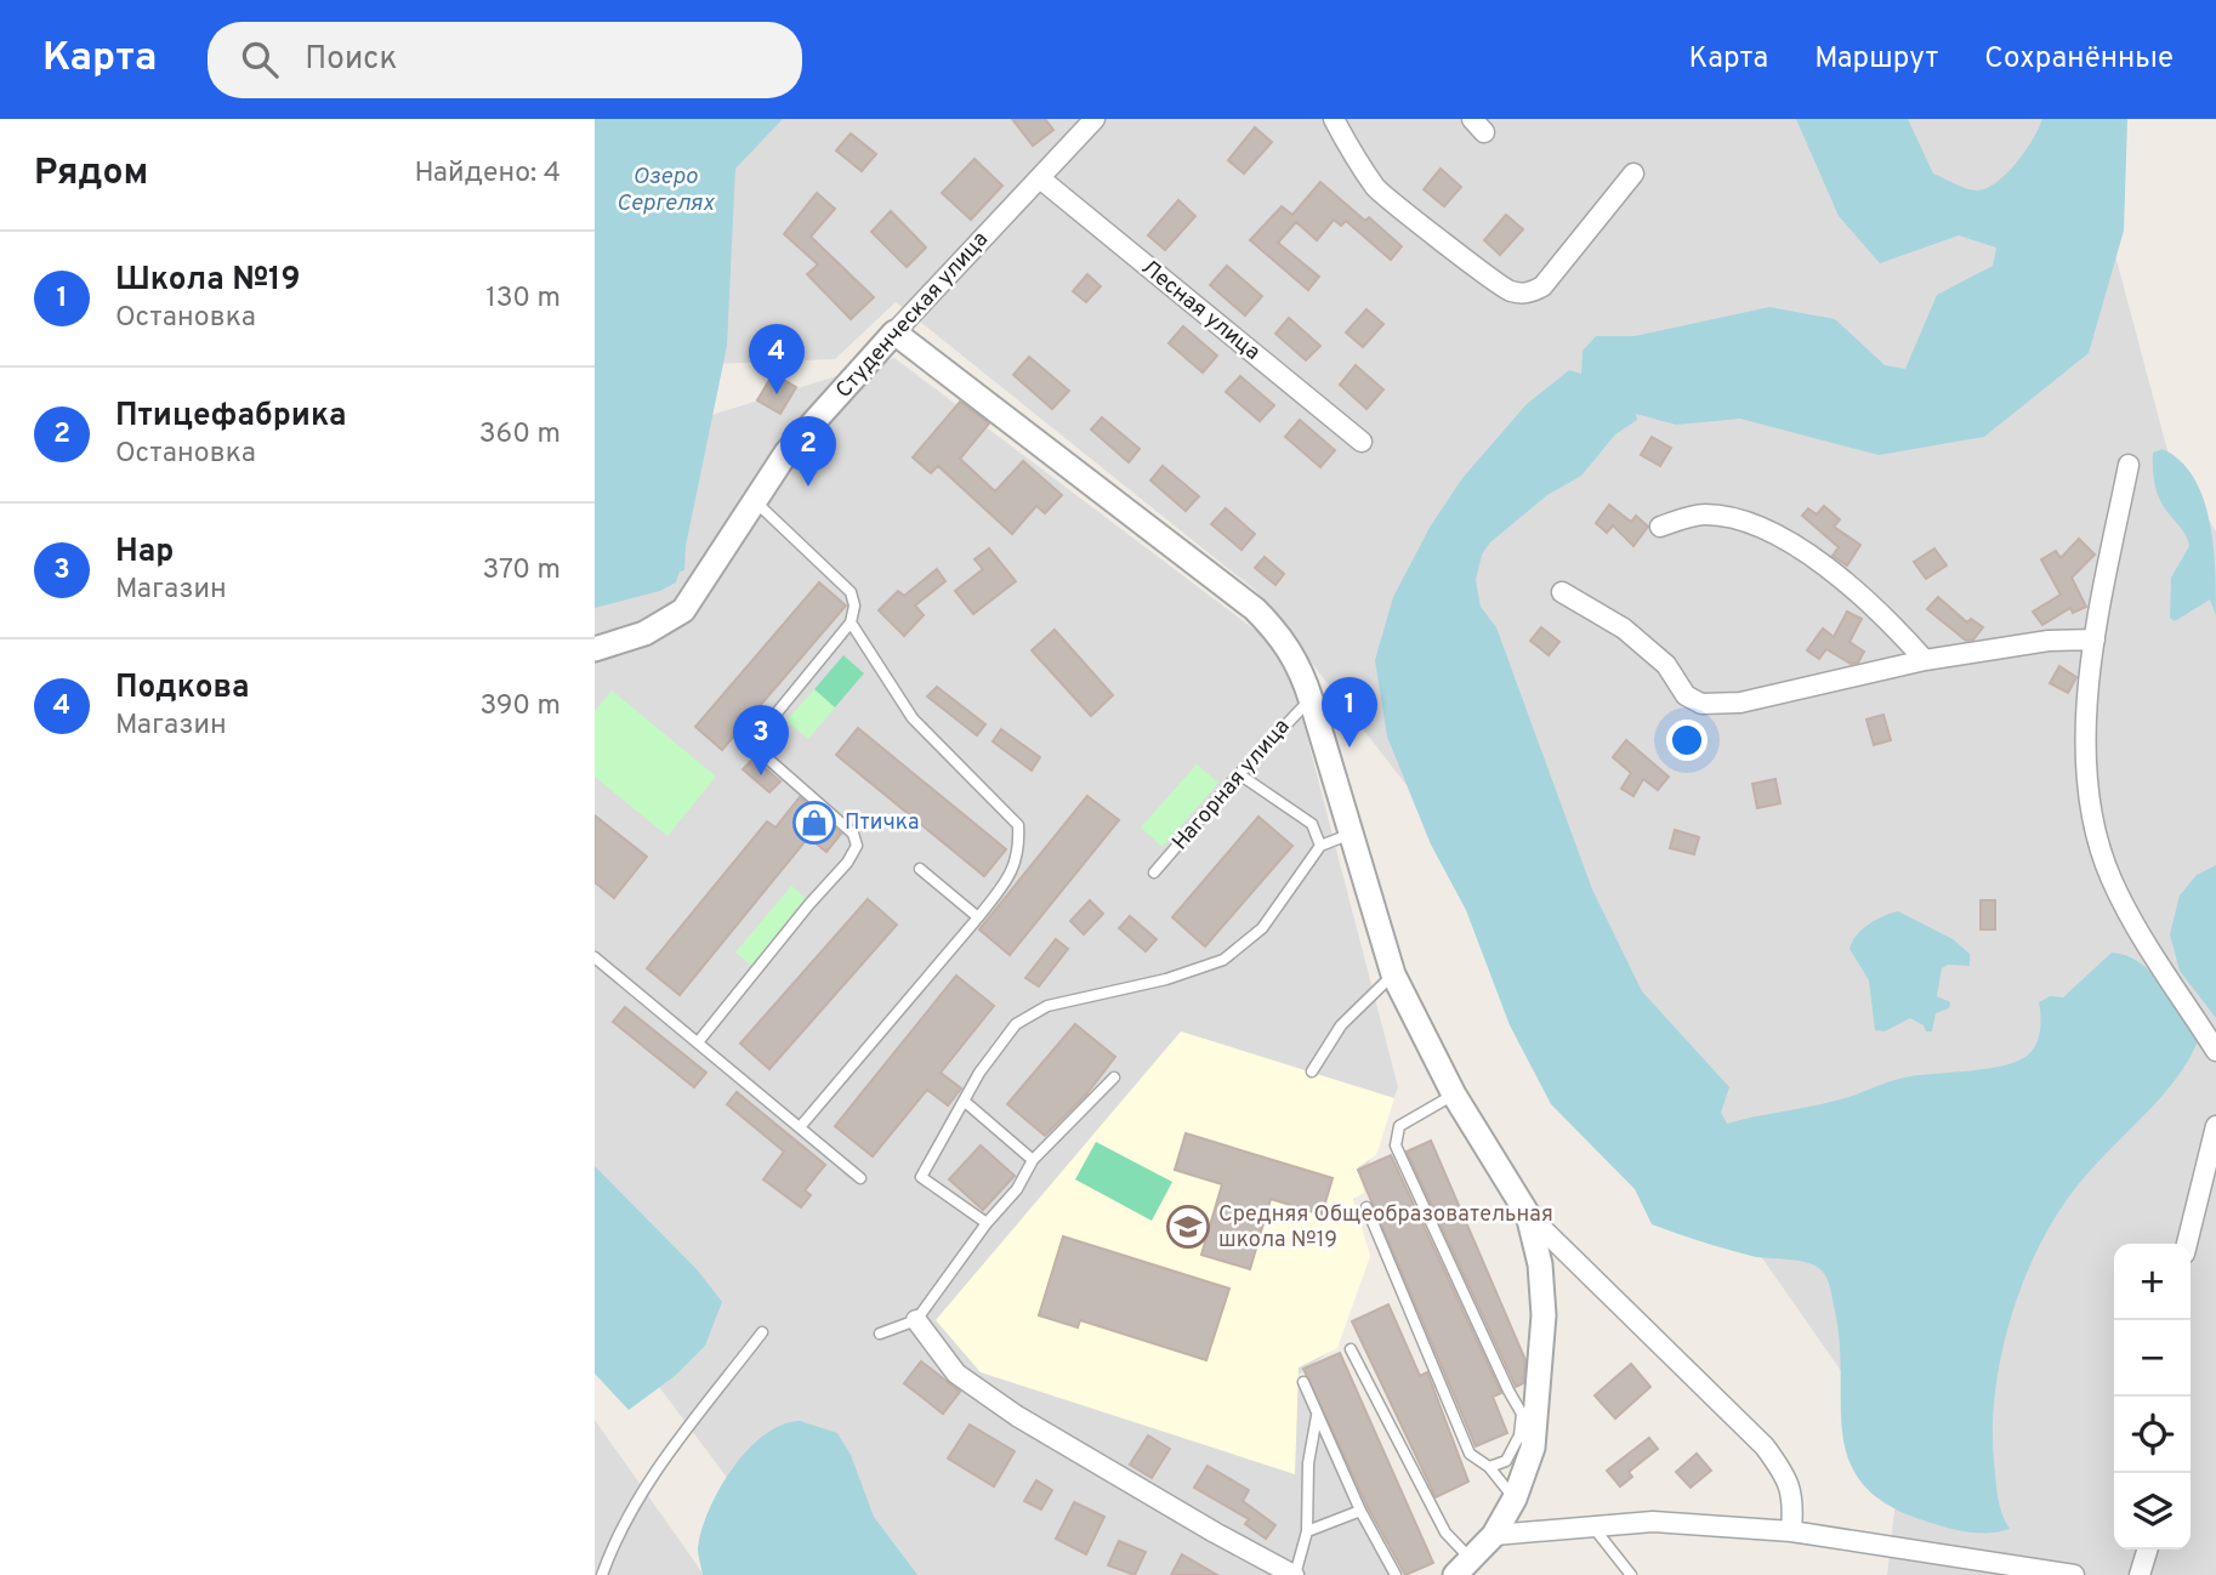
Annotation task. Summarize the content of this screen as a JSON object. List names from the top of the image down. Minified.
{"streets":{"street":["Лесная улица","Студенческая улица"],"lane":["Нагорная улица"]},"crossings":[["Лесная улица","Студенческая улица"]],"water":["Озеро Сергелях"],"places":{"shop":["Птичка"],"school or university":["Средняя Общеобразовательная школа №19"]},"page":{"header":"Карта","search":"Поиск","nav":["Карта","Маршрут","Сохранённые"],"heading":["Рядом","Найдено: 4"],"list":[{"mark":"1","name":"Школа №19","note":"Остановка","value":"130 m"},{"mark":"2","name":"Птицефабрика","note":"Остановка","value":"360 m"},{"mark":"3","name":"Нар","note":"Магазин","value":"370 m"},{"mark":"4","name":"Подкова","note":"Магазин","value":"390 m"}],"pins":["4","2","1","3"],"map_buttons":["+","−"]}}
